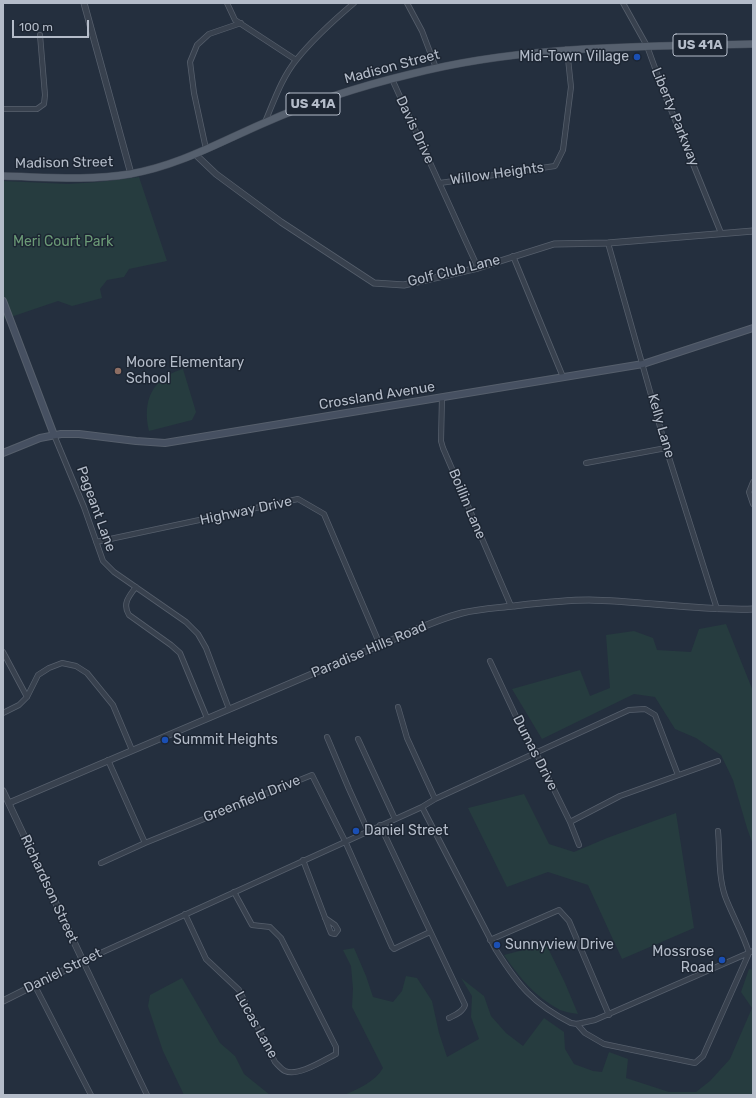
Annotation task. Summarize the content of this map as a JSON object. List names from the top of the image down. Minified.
{"streets":{"main road":["US 41A","Madison Street","Crossland Avenue","Pageant Lane"],"street":["Liberty Parkway","Davis Drive","Willow Heights","Golf Club Lane","Kelly Lane","Boillin Lane","Highway Drive","Paradise Hills Road","Dumas Drive","Greenfield Drive","Richardson Street","Daniel Street","Lucas Lane"]},"crossings":[["Madison Street","Liberty Parkway"],["Madison Street","Davis Drive"],["Madison Street","Willow Heights"],["Madison Street","Golf Club Lane"],["Liberty Parkway","Golf Club Lane"],["Davis Drive","Willow Heights"],["Davis Drive","Golf Club Lane"],["Golf Club Lane","Kelly Lane"],["Crossland Avenue","Kelly Lane"],["Crossland Avenue","Boillin Lane"],["Crossland Avenue","Pageant Lane"],["Kelly Lane","Paradise Hills Road"],["Boillin Lane","Paradise Hills Road"],["Pageant Lane","Highway Drive"],["Pageant Lane","Paradise Hills Road"],["Highway Drive","Paradise Hills Road"],["Paradise Hills Road","Richardson Street"],["Dumas Drive","Daniel Street"],["Greenfield Drive","Daniel Street"],["Richardson Street","Daniel Street"],["Daniel Street","Lucas Lane"]],"parks":["Meri Court Park"],"places":["Mid-Town Village","Moore Elementary School","Summit Heights","Daniel Street","Sunnyview Drive","Mossrose Road"],"scale_bar":"100 m"}
